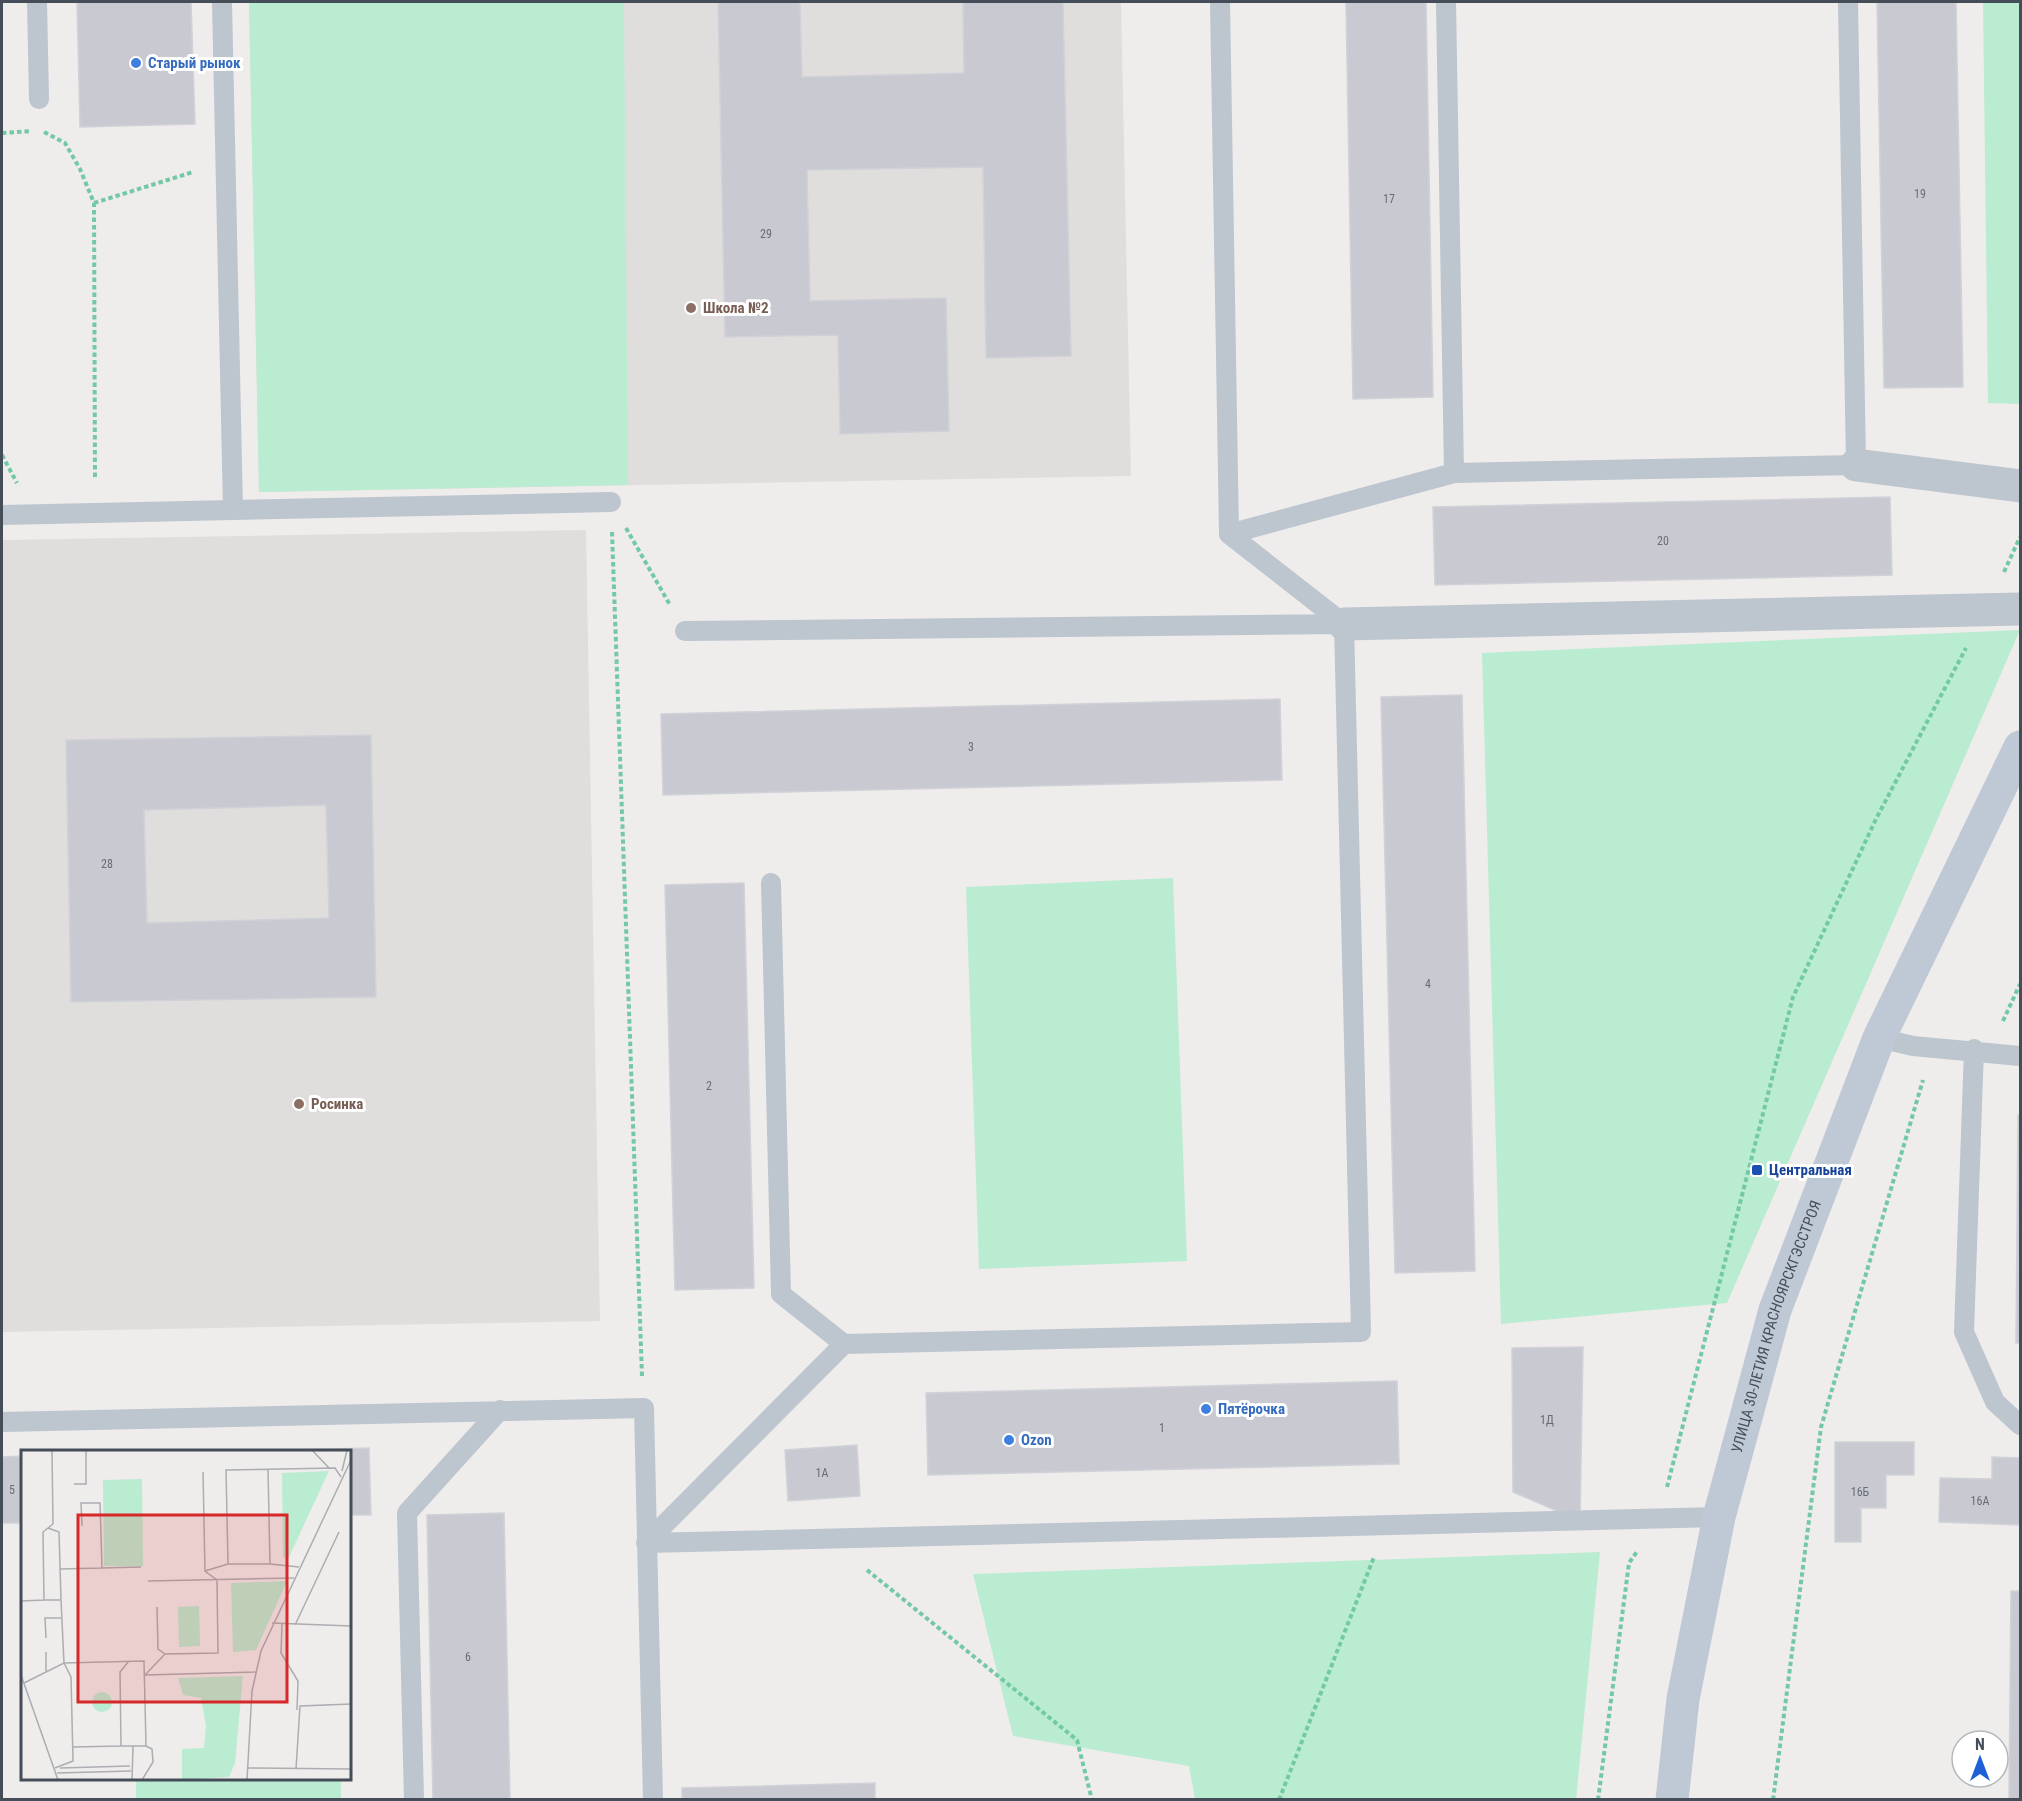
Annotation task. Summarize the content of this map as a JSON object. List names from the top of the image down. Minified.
{"streets":{"main road":["УЛИЦА 30-ЛЕТИЯ КРАСНОЯРСКГЭССТРОЯ"]},"places":{"other":["Старый рынок","Школа №2","Росинка","Пятёрочка","Ozon"],"transit":["Центральная"]},"house_numbers":["19","17","29","20","3","28","4","2","1Д","1","1А","5","16Б","16А","6"],"north":"top"}
